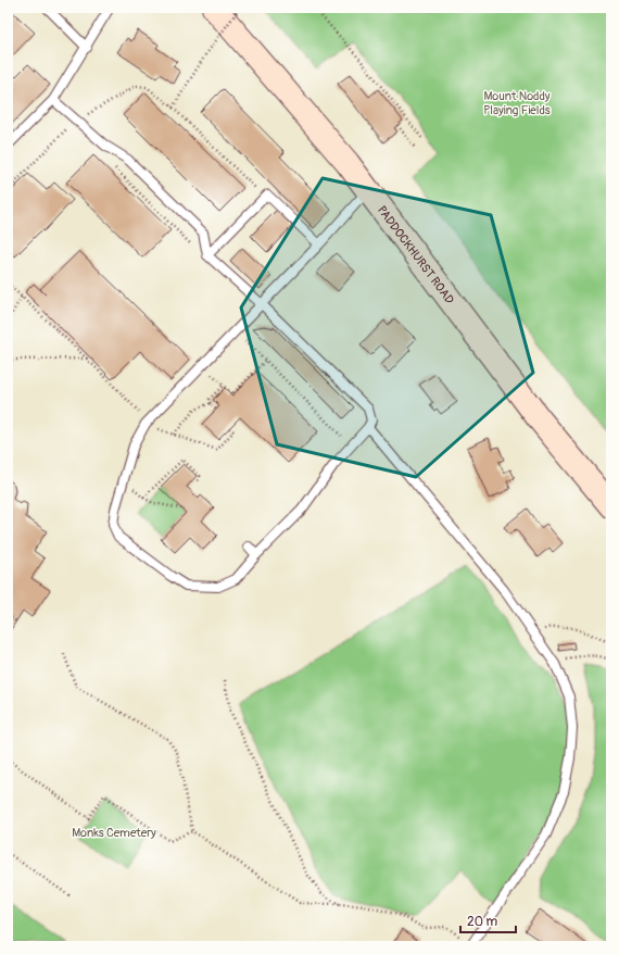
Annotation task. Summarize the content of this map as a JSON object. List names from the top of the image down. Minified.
{"streets":{"main road":["PADDOCKHURST ROAD"]},"parks":["Mount Noddy Playing Fields","Monks Cemetery"],"scale_bar":"20 m"}
